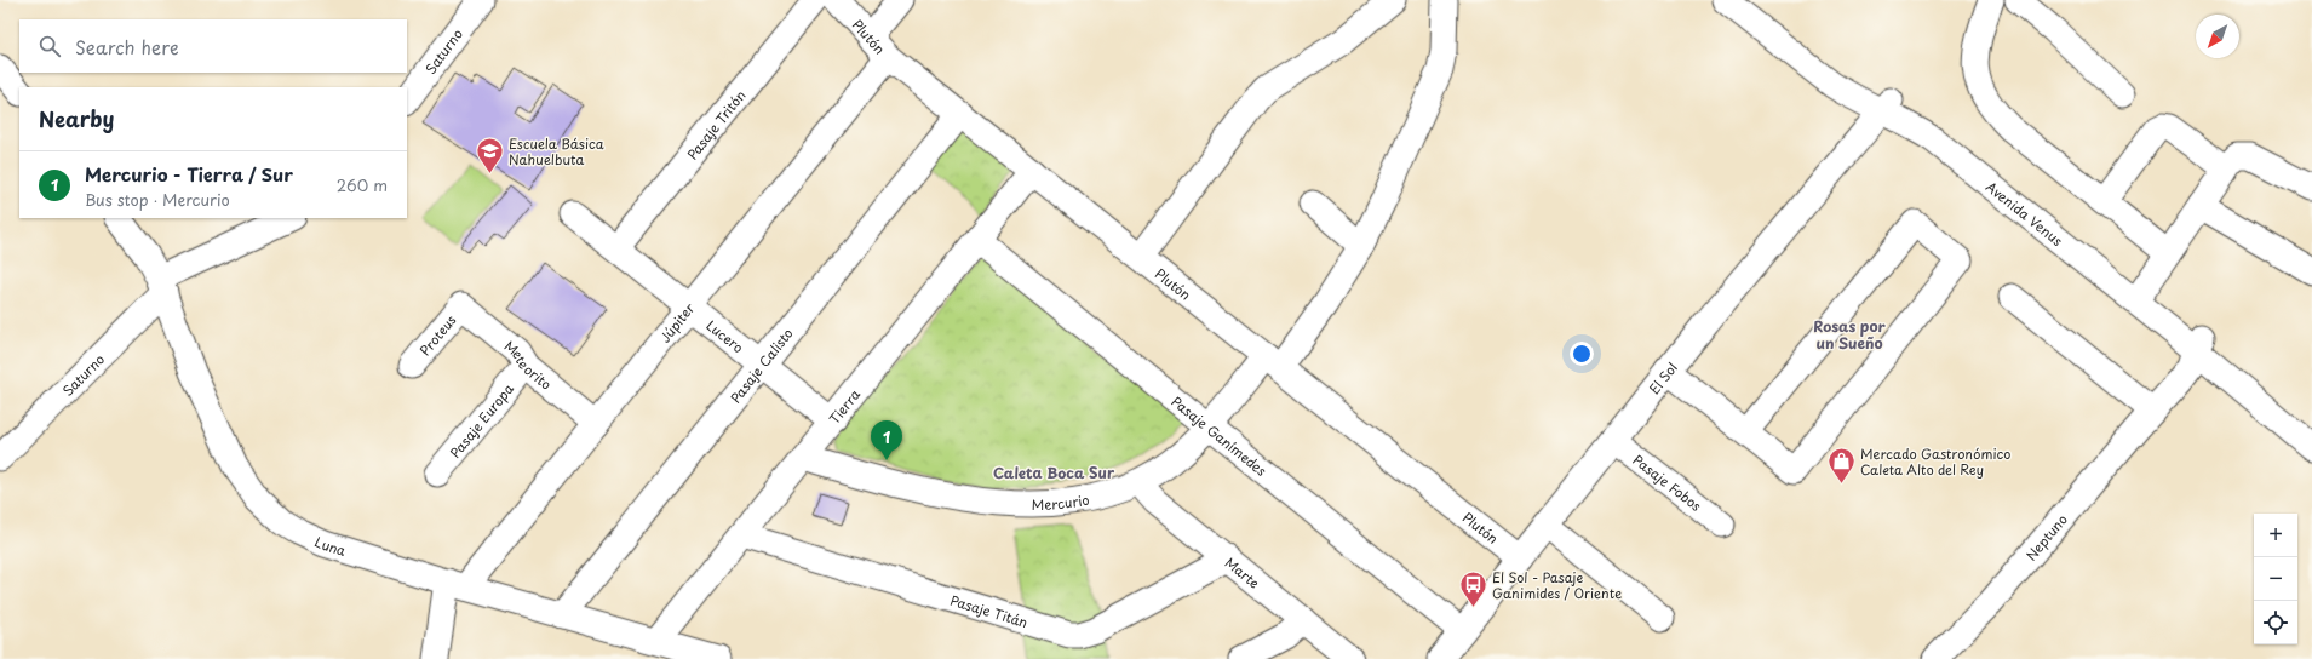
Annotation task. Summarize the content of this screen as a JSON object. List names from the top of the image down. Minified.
{"streets":{"street":["Plutón","Saturno","Pasaje Tritón","Avenida Venus","Júpiter","Proteus","Lucero","Meteorito","Pasaje Calisto","El Sol","Tierra","Pasaje Europa","Pasaje Ganímedes","Pasaje Fobos","Mercurio","Neptuno","Luna","Marte","Pasaje Titán"]},"crossings":[["Plutón","Júpiter"],["Plutón","Pasaje Calisto"],["Plutón","El Sol"],["Plutón","Tierra"],["Plutón","Mercurio"],["Saturno","Luna"],["Pasaje Tritón","Lucero"],["Avenida Venus","El Sol"],["Avenida Venus","Neptuno"],["Júpiter","Lucero"],["Júpiter","Meteorito"],["Júpiter","Luna"],["Proteus","Meteorito"],["Lucero","Pasaje Calisto"],["Lucero","Tierra"],["Meteorito","Pasaje Europa"],["Pasaje Calisto","Luna"],["El Sol","Pasaje Ganímedes"],["El Sol","Pasaje Fobos"],["Tierra","Pasaje Ganímedes"],["Tierra","Mercurio"],["Tierra","Luna"],["Tierra","Pasaje Titán"],["Pasaje Ganímedes","Mercurio"],["Mercurio","Marte"],["Marte","Pasaje Titán"]],"districts":["Rosas por un Sueño","Caleta Boca Sur"],"places":{"school or university":["Escuela Básica Nahuelbuta"],"shop":["Mercado Gastronómico Caleta Alto del Rey"],"bus stop":["El Sol - Pasaje Ganimides / Oriente"]},"north":"bottom left","page":{"search":"Search here","heading":"Nearby","list":[{"mark":"1","name":"Mercurio - Tierra / Sur","note":"Bus stop · Mercurio","value":"260 m"}],"pins":"1","map_buttons":["+","−"]}}
